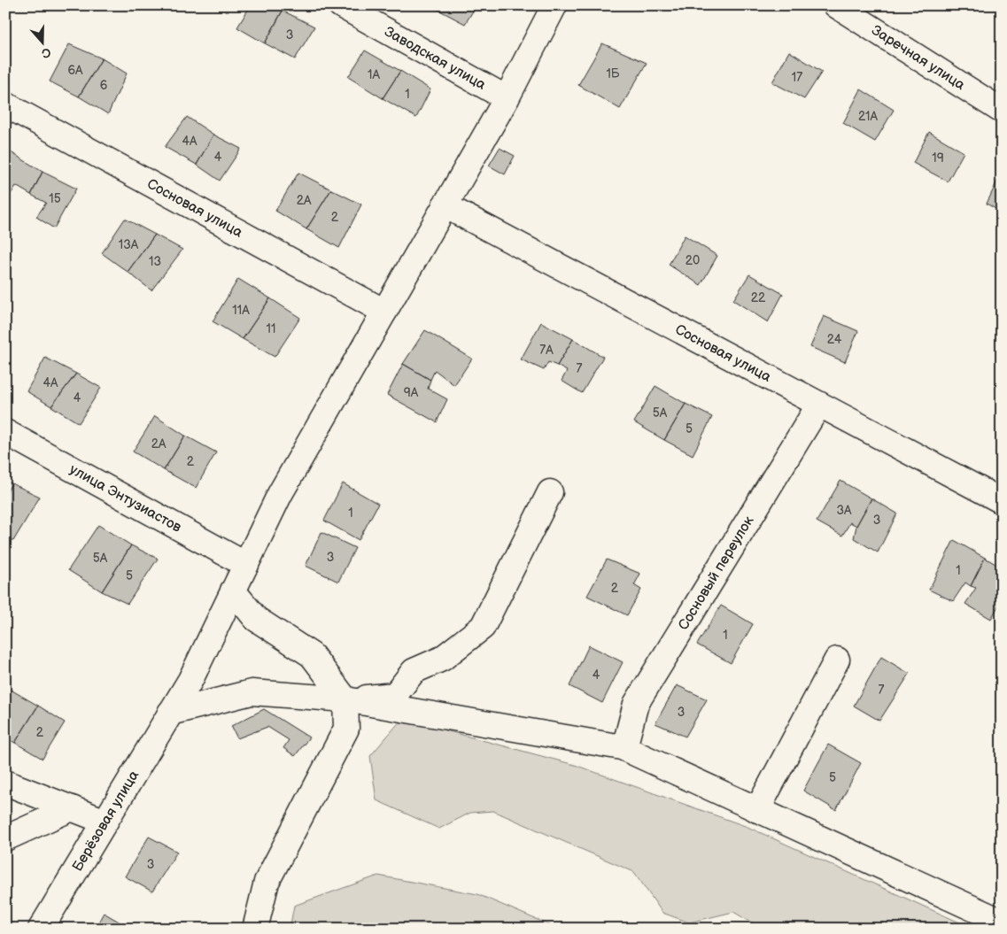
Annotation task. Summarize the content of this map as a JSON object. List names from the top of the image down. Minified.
{"streets":{"street":["Заводская улица","Заречная улица","Сосновая улица","улица Энтузиастов","Сосновый переулок","Берёзовая улица"]},"crossings":[["Заводская улица","Берёзовая улица"],["Сосновая улица","Сосновый переулок"],["Сосновая улица","Берёзовая улица"],["улица Энтузиастов","Берёзовая улица"]],"house_numbers":["3","6А","1Б","1А","17","6","1","21А","4А","4","19","15","2А","2","13А","20","13","22","11А","11","24","7А","7","4А","9А","4","5А","5","2А","2","3А","1","3","3","5А","1","5","2","1","4","7","3","2","5","3"],"north":"bottom"}
